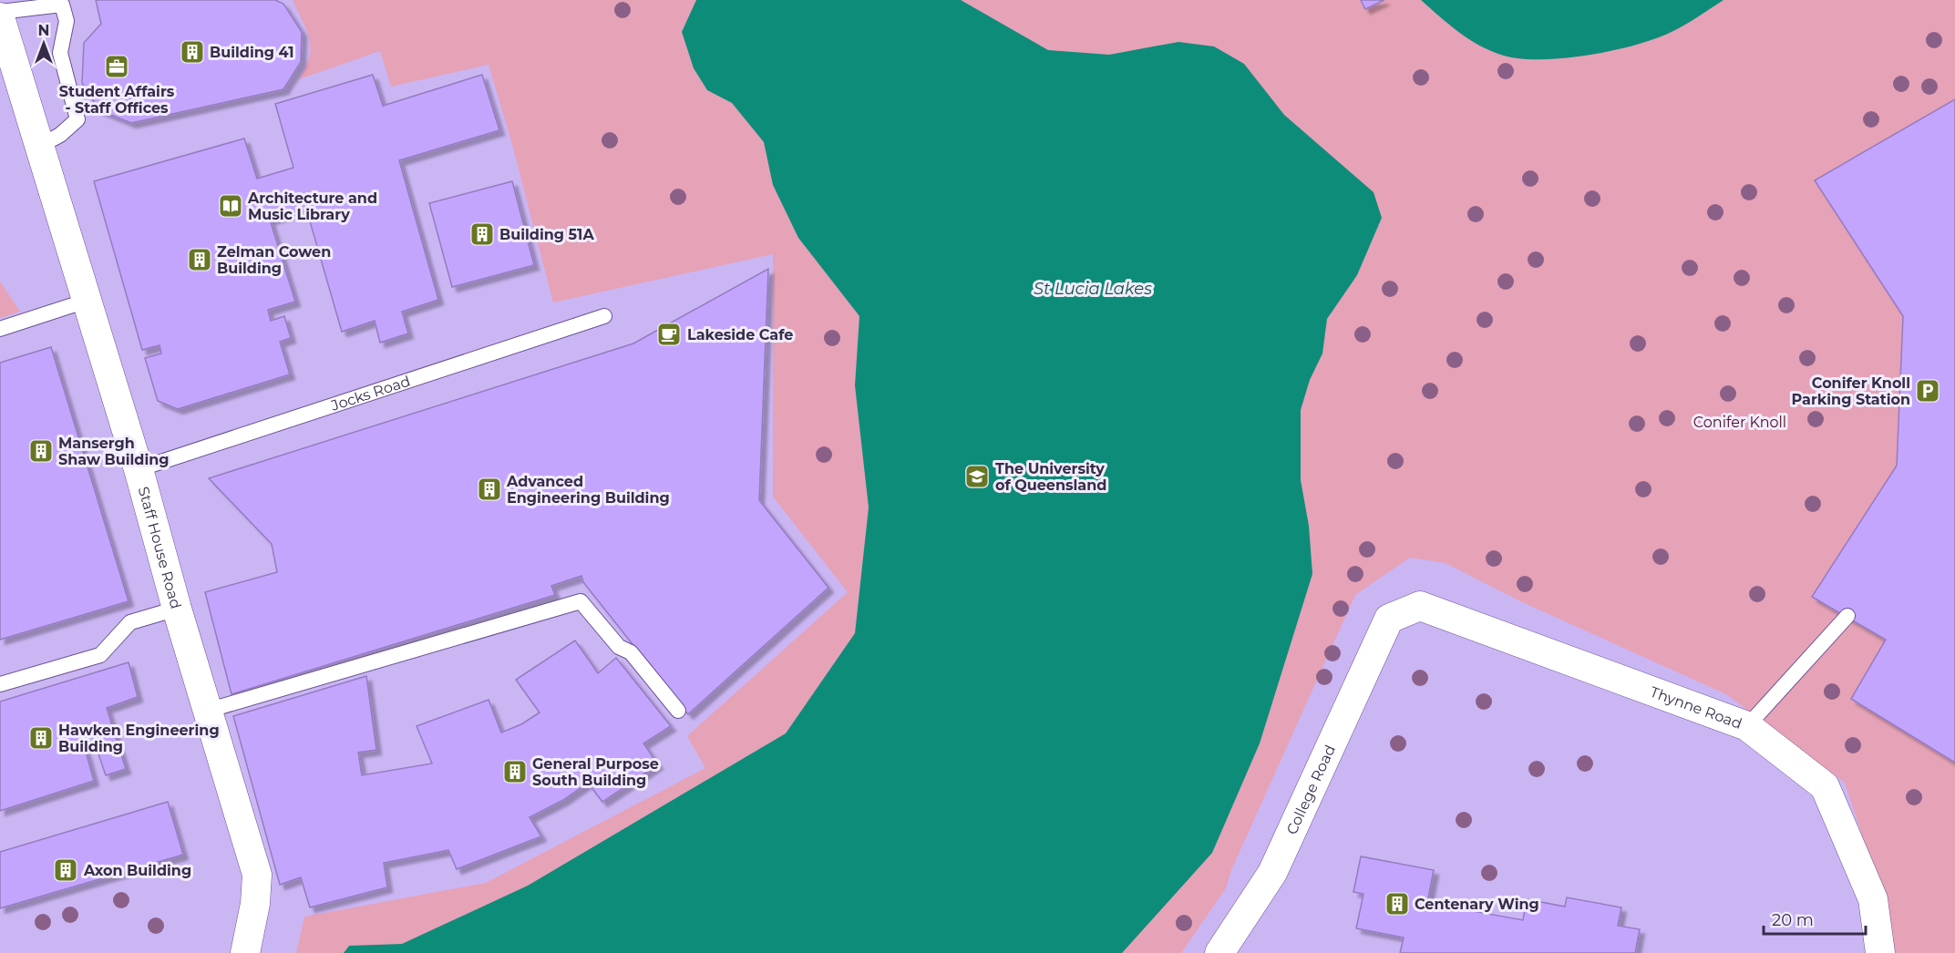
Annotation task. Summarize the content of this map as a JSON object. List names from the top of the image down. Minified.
{"streets":{"street":["Staff House Road","Thynne Road","College Road"],"lane":["Jocks Road"]},"crossings":[["Jocks Road","Staff House Road"],["Thynne Road","College Road"]],"water":["St Lucia Lakes"],"parks":["Conifer Knoll"],"places":{"building":["Building 41","Building 51A","Zelman Cowen Building","Mansergh Shaw Building","Advanced Engineering Building","Hawken Engineering Building","General Purpose South Building","Axon Building","Centenary Wing"],"office":["Student Affairs - Staff Offices"],"library":["Architecture and Music Library"],"cafe":["Lakeside Cafe"],"parking":["Conifer Knoll Parking Station"],"school or university":["The University of Queensland"]},"scale_bar":"20 m","north":"top"}
